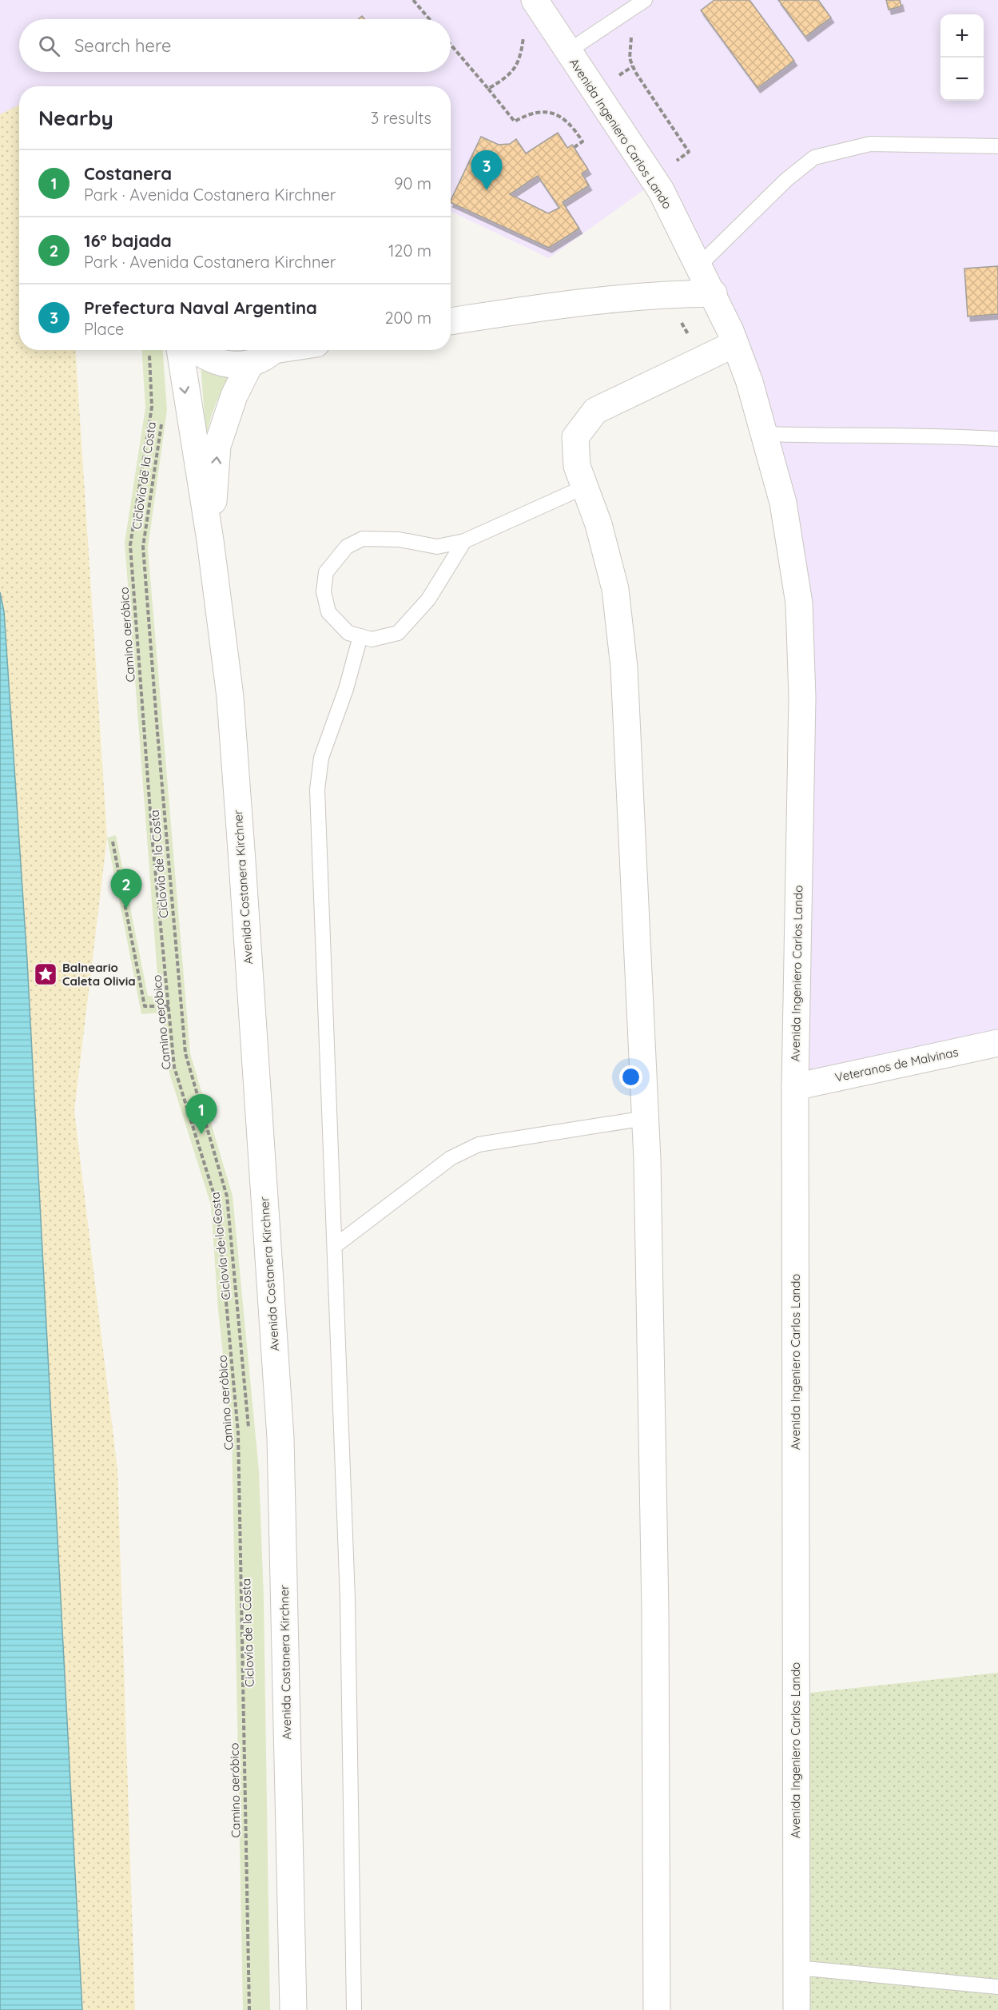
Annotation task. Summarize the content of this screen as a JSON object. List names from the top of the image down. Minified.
{"streets":{"street":["Avenida Ingeniero Carlos Lando","Avenida Costanera Kirchner","Veteranos de Malvinas"],"path":["Ciclovía de la Costa","Camino aeróbico"]},"crossings":[["Avenida Ingeniero Carlos Lando","Veteranos de Malvinas"]],"places":{"place":["Balneario Caleta Olivia"]},"page":{"map_buttons":["+","−"],"search":"Search here","heading":["Nearby","3 results"],"list":[{"mark":"1","name":"Costanera","note":"Park · Avenida Costanera Kirchner","value":"90 m"},{"mark":"2","name":"16º bajada","note":"Park · Avenida Costanera Kirchner","value":"120 m"},{"mark":"3","name":"Prefectura Naval Argentina","note":"Place","value":"200 m"}],"pins":["3","2","1"]}}
